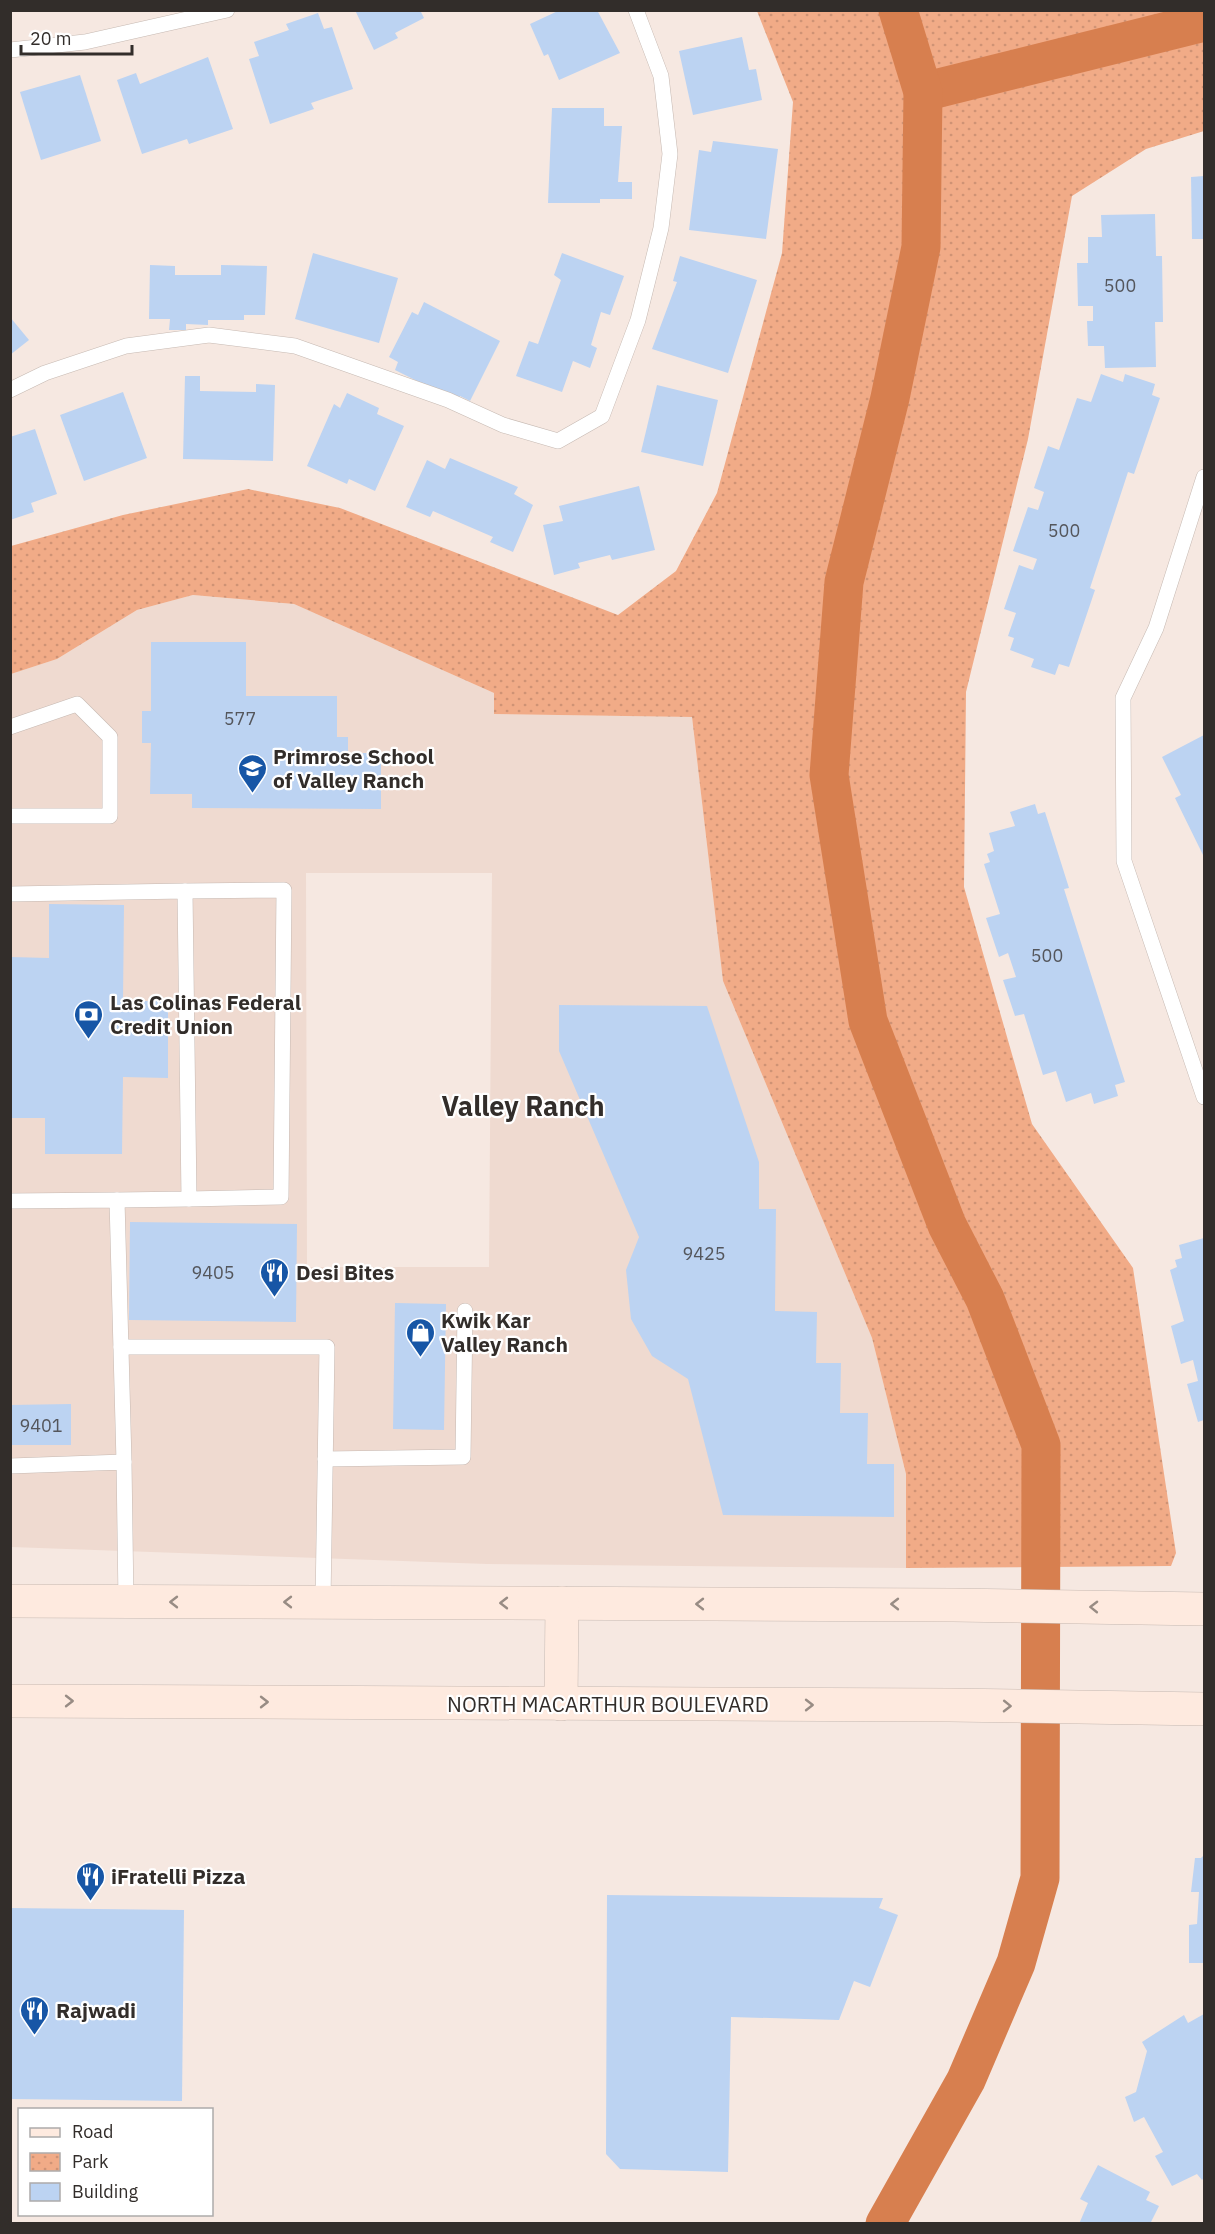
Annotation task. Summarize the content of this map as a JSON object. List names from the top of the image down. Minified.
{"streets":{"main road":["NORTH MACARTHUR BOULEVARD"]},"districts":["Valley Ranch"],"places":{"school or university":["Primrose School of Valley Ranch"],"bank":["Las Colinas Federal Credit Union"],"restaurant":["Desi Bites","iFratelli Pizza","Rajwadi"],"shop":["Kwik Kar Valley Ranch"]},"house_numbers":["500","500","577","500","9425","9405","9401"],"legend":["Road","Park","Building"],"scale_bar":"20 m"}
